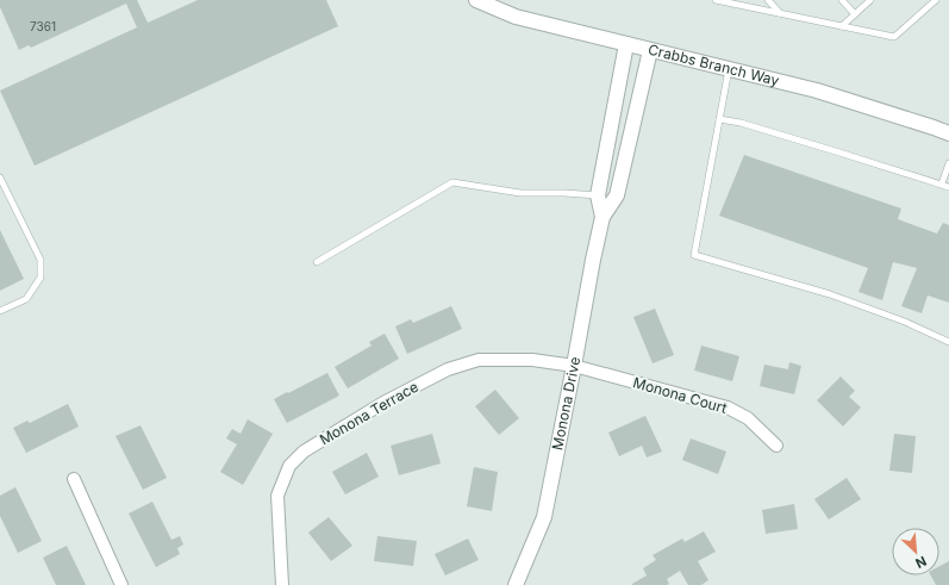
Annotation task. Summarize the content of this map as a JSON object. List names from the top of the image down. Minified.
{"streets":{"street":["Crabbs Branch Way","Monona Court","Monona Drive","Monona Terrace"]},"crossings":[["Crabbs Branch Way","Monona Drive"],["Monona Court","Monona Drive"],["Monona Court","Monona Terrace"],["Monona Drive","Monona Terrace"]],"house_numbers":["7361"],"north":"bottom right"}
